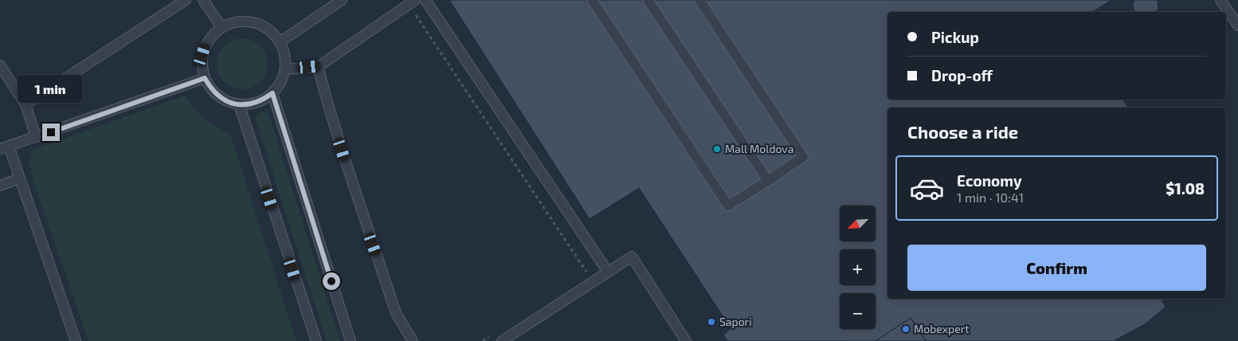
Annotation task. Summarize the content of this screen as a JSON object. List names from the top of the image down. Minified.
{"places":["Mall Moldova","Sapori","Mobexpert"],"north":"bottom left","page":{"banner":["Pickup","Drop-off"],"bubble":"1 min","heading":"Choose a ride","list":[{"name":"Economy","note":"1 min · 10:41","value":"$1.08"}],"map_buttons":["+","−"],"buttons":"Confirm"}}
